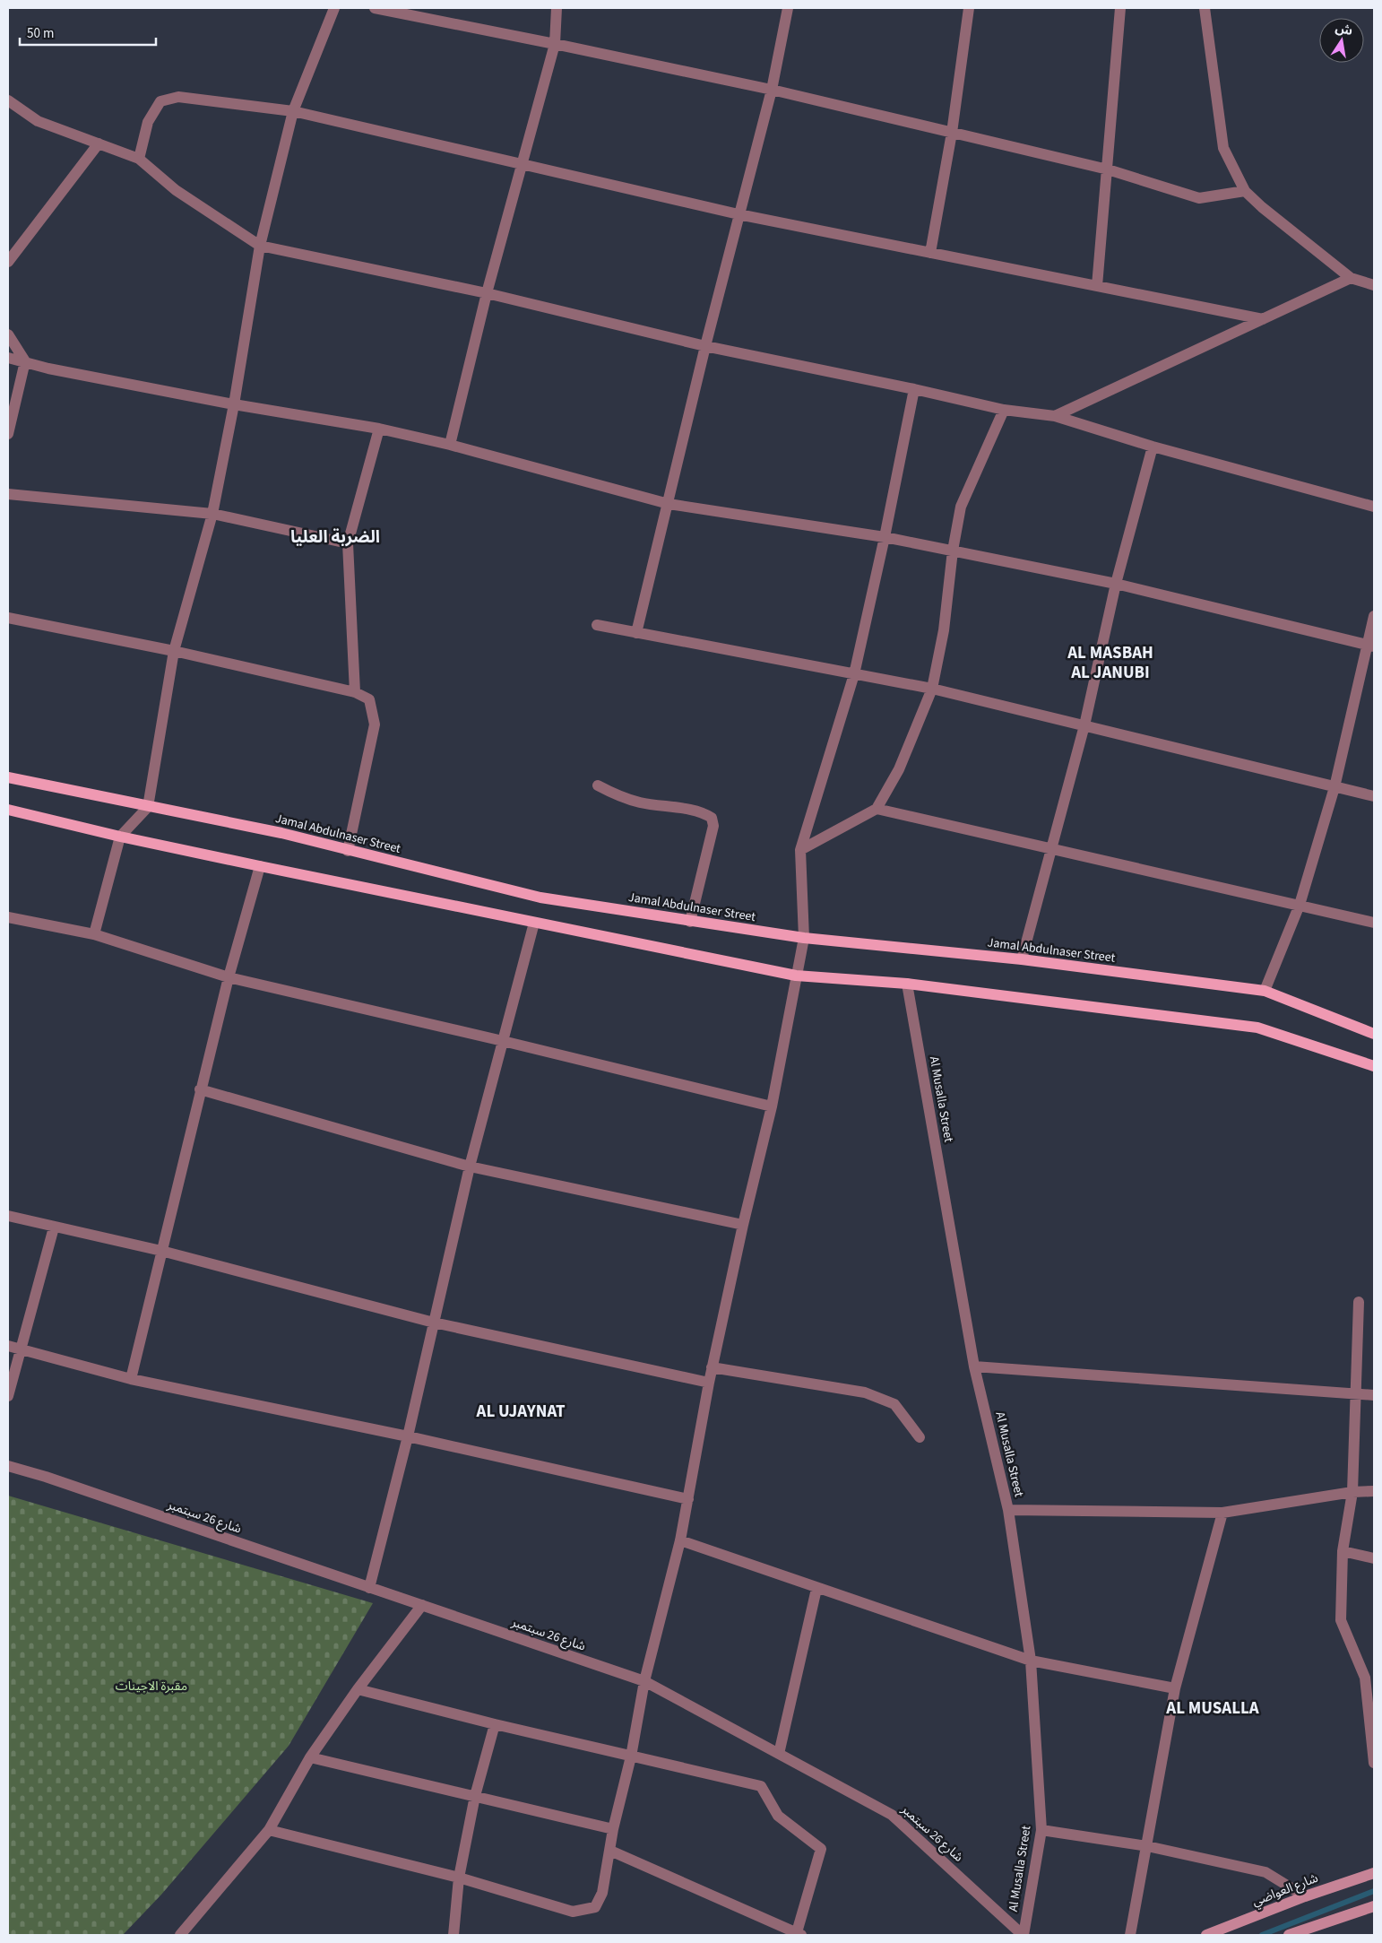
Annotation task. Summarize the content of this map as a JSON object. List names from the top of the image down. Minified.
{"streets":{"main road":["Jamal Abdulnaser Street","شارع العواضي"],"street":["Al Musalla Street","شارع 26 سبتمبر"]},"crossings":[["Al Musalla Street","شارع 26 سبتمبر"]],"districts":["الضربة العليا","AL MASBAH AL JANUBI","AL UJAYNAT","AL MUSALLA"],"parks":["مقبرة الاجينات"],"scale_bar":"50 m","north":"top"}
